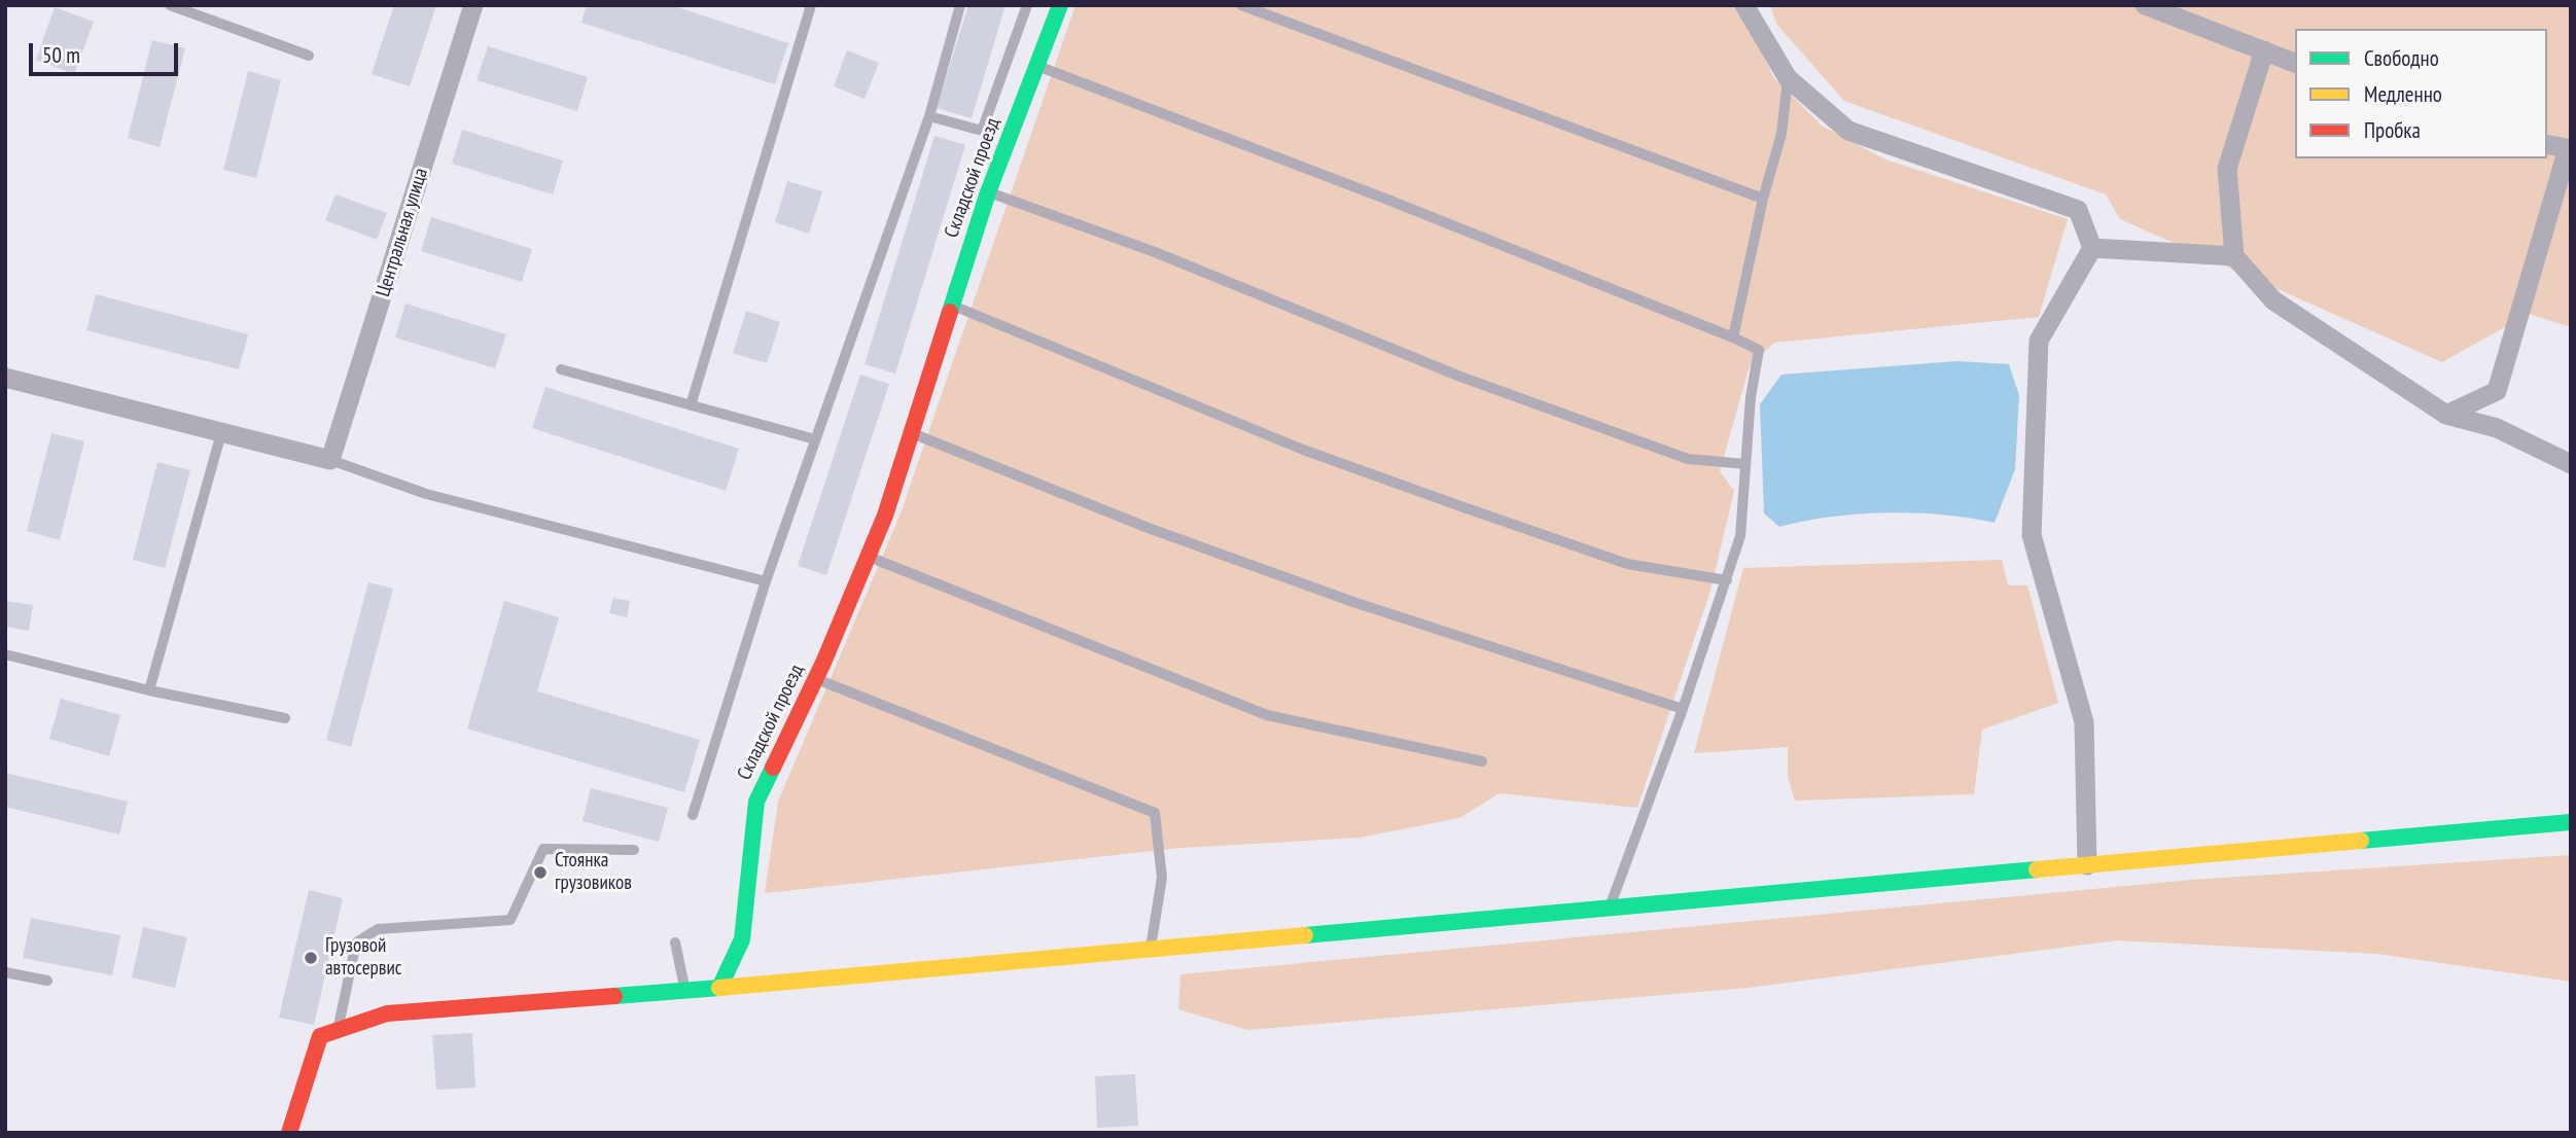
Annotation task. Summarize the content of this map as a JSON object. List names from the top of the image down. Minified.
{"streets":{"street":["Складской проезд","Центральная улица"]},"places":["Стоянка грузовиков","Грузовой автосервис"],"legend":["Свободно","Медленно","Пробка"],"scale_bar":"50 m"}
